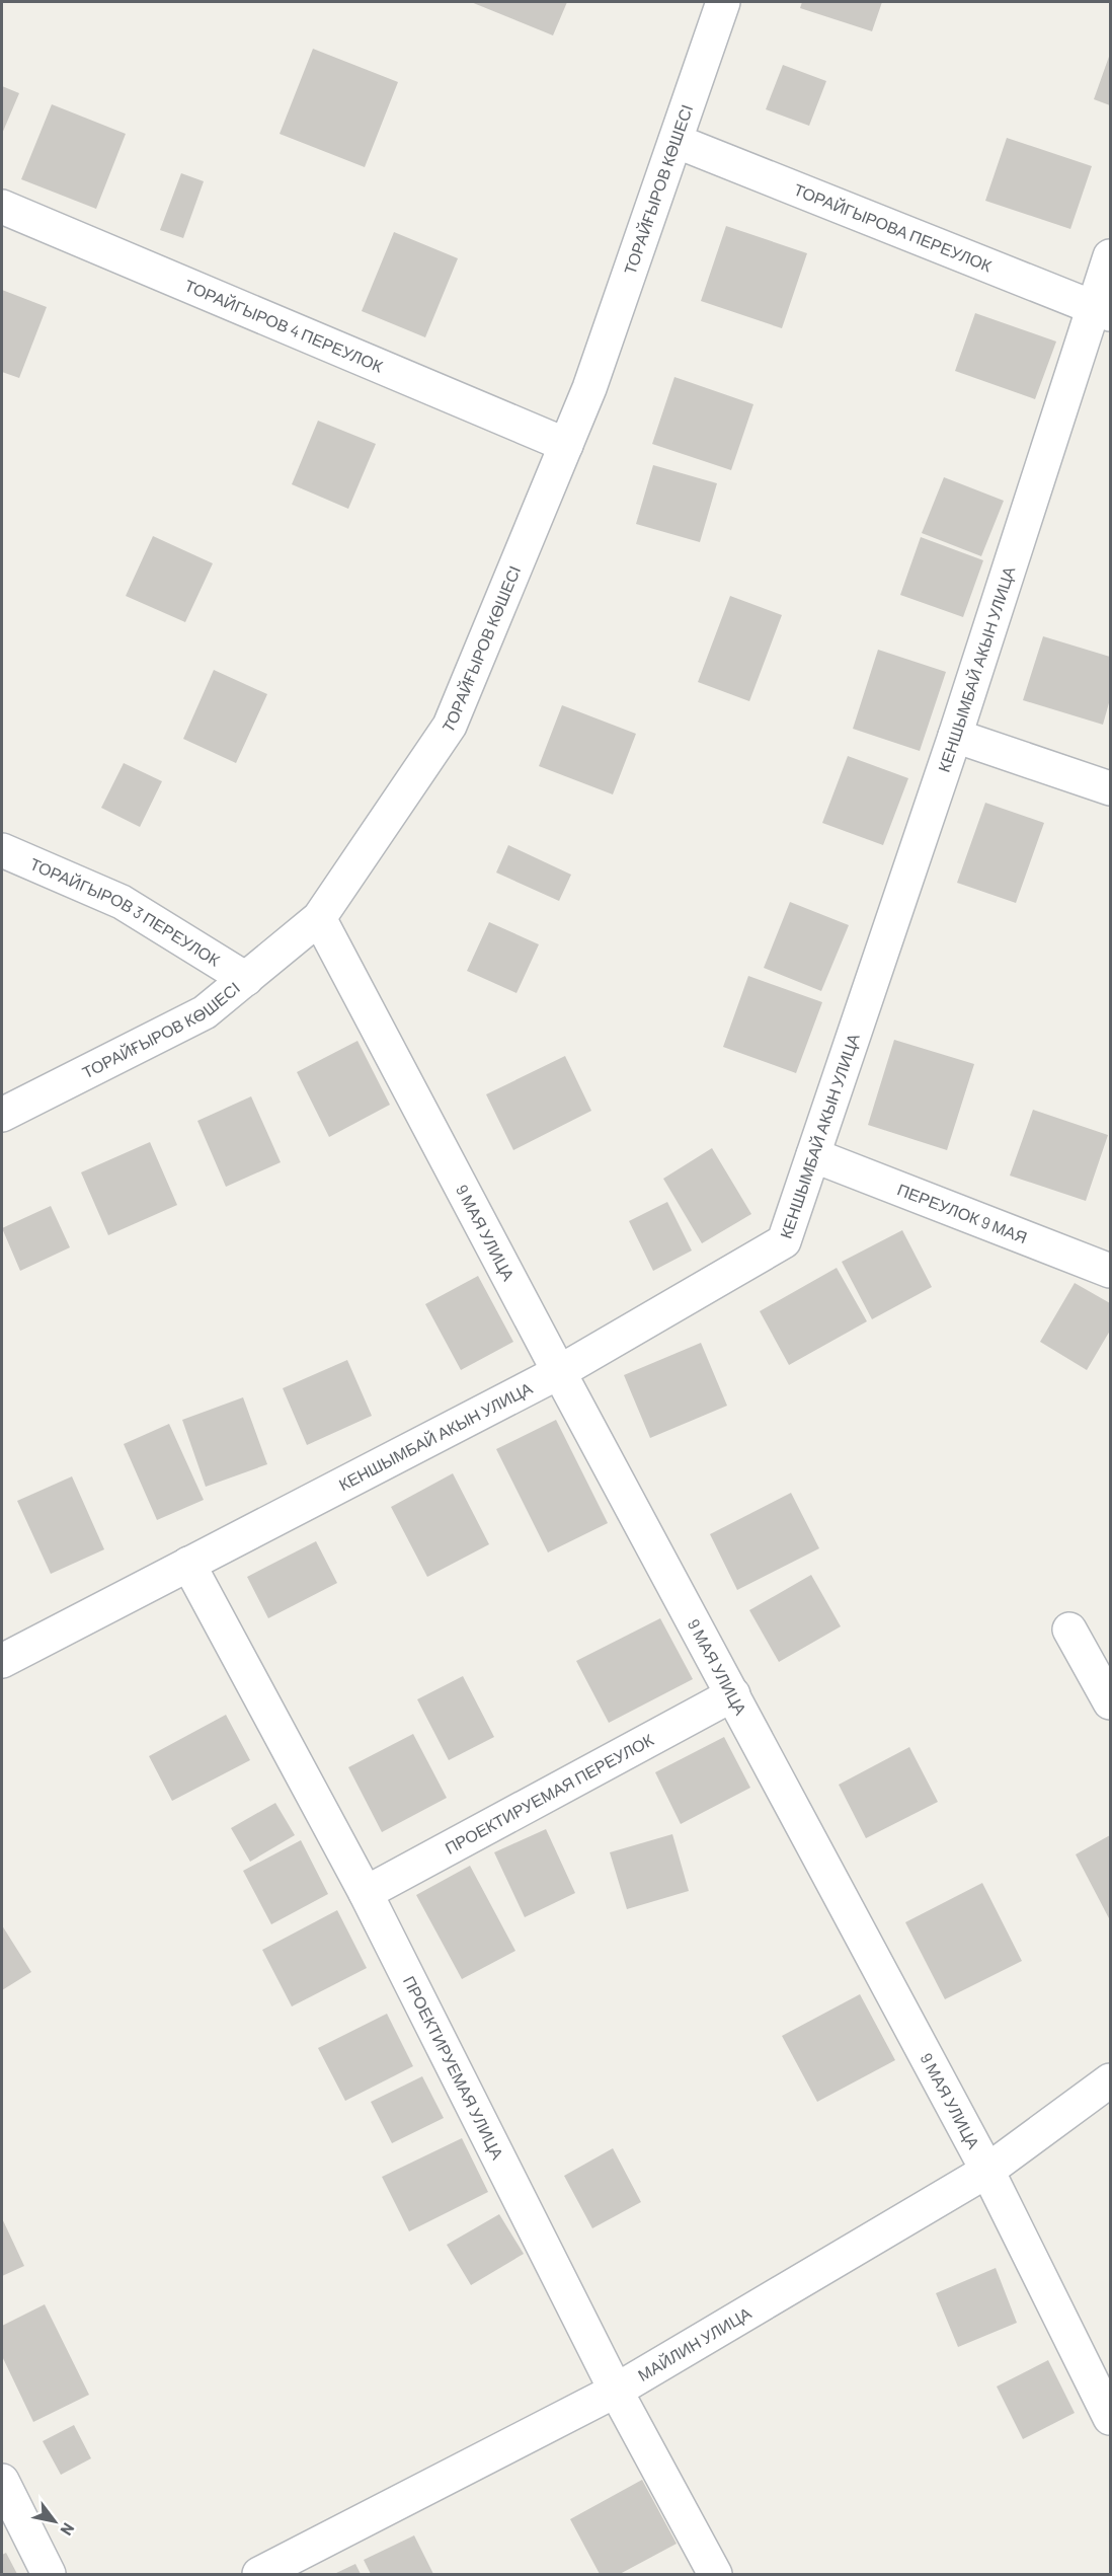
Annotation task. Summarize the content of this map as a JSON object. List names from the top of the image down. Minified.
{"streets":{"street":["ТОРАЙҒЫРОВ КӨШЕСІ","ТОРАЙГЫРОВА ПЕРЕУЛОК","ТОРАЙГЫРОВ 4 ПЕРЕУЛОК","КЕНШЫМБАЙ АКЫН УЛИЦА","ТОРАЙГЫРОВ 3 ПЕРЕУЛОК","ПЕРЕУЛОК 9 МАЯ","9 МАЯ УЛИЦА","ПРОЕКТИРУЕМАЯ ПЕРЕУЛОК","ПРОЕКТИРУЕМАЯ УЛИЦА","МАЙЛИН УЛИЦА"]},"crossings":[["ТОРАЙҒЫРОВ КӨШЕСІ","ТОРАЙГЫРОВА ПЕРЕУЛОК"],["ТОРАЙҒЫРОВ КӨШЕСІ","ТОРАЙГЫРОВ 4 ПЕРЕУЛОК"],["ТОРАЙҒЫРОВ КӨШЕСІ","ТОРАЙГЫРОВ 3 ПЕРЕУЛОК"],["ТОРАЙҒЫРОВ КӨШЕСІ","9 МАЯ УЛИЦА"],["ТОРАЙГЫРОВА ПЕРЕУЛОК","КЕНШЫМБАЙ АКЫН УЛИЦА"],["КЕНШЫМБАЙ АКЫН УЛИЦА","ПЕРЕУЛОК 9 МАЯ"],["КЕНШЫМБАЙ АКЫН УЛИЦА","9 МАЯ УЛИЦА"],["КЕНШЫМБАЙ АКЫН УЛИЦА","ПРОЕКТИРУЕМАЯ УЛИЦА"],["9 МАЯ УЛИЦА","ПРОЕКТИРУЕМАЯ ПЕРЕУЛОК"],["9 МАЯ УЛИЦА","МАЙЛИН УЛИЦА"],["ПРОЕКТИРУЕМАЯ ПЕРЕУЛОК","ПРОЕКТИРУЕМАЯ УЛИЦА"],["ПРОЕКТИРУЕМАЯ УЛИЦА","МАЙЛИН УЛИЦА"]],"north":"bottom right"}
